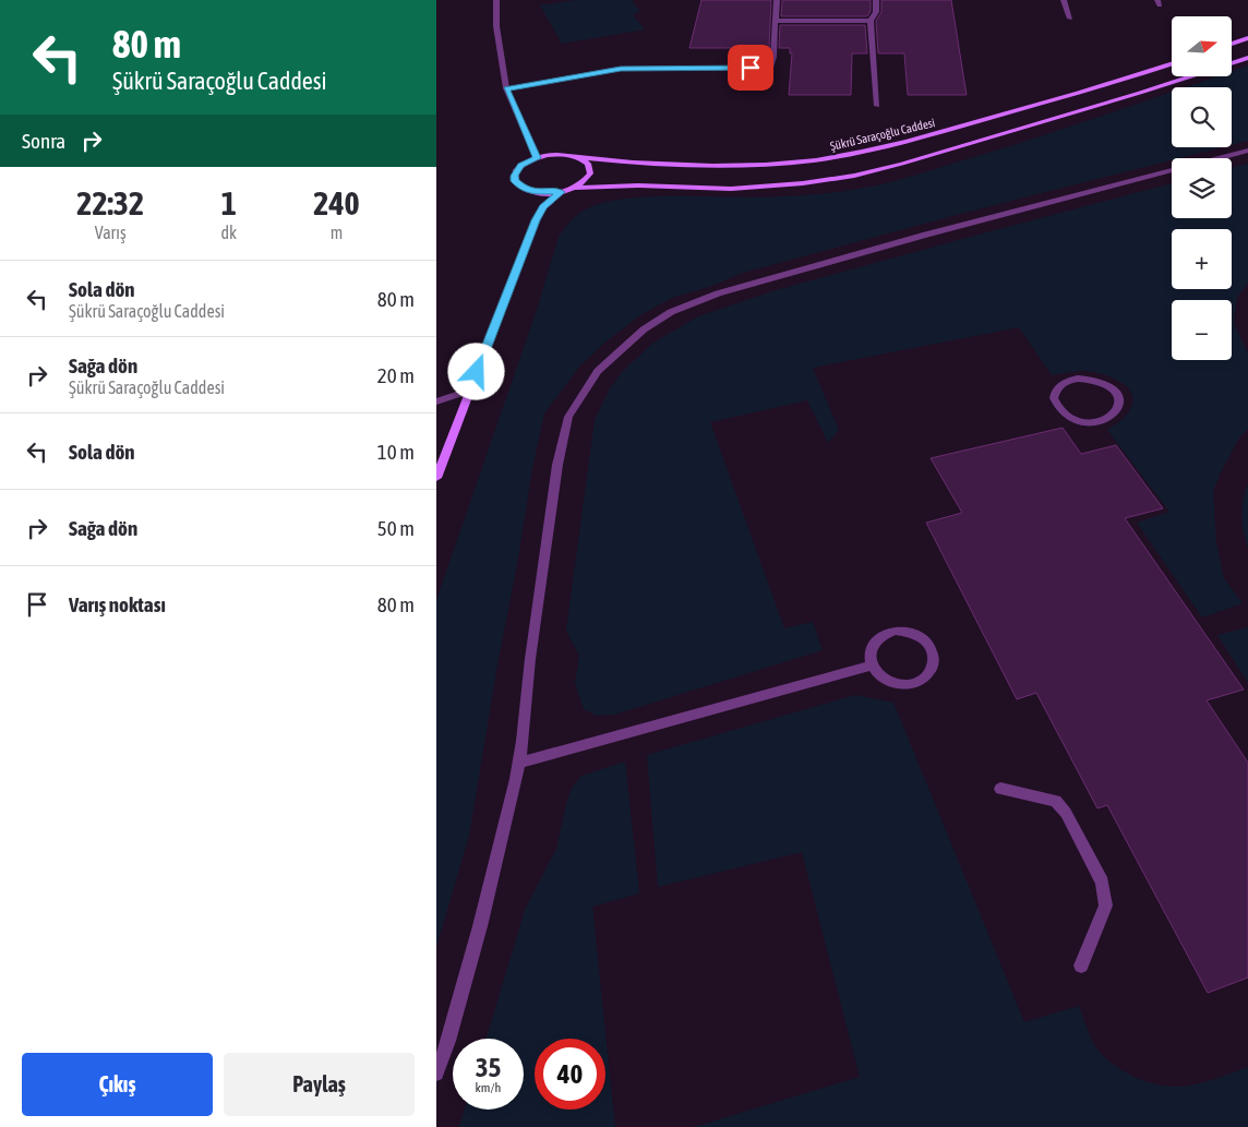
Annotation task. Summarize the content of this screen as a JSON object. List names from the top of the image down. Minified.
{"streets":{"street":["Şükrü Saraçoğlu Caddesi"]},"north":"right","page":{"turn":["80 m","Şükrü Saraçoğlu Caddesi"],"map_buttons":["+","−"],"then":"Sonra","eta":["22:32","Varış","1","dk","240","m"],"list":[{"name":"Sola dön","note":"Şükrü Saraçoğlu Caddesi","value":"80 m"},{"name":"Sağa dön","note":"Şükrü Saraçoğlu Caddesi","value":"20 m"},{"name":"Sola dön","value":"10 m"},{"name":"Sağa dön","value":"50 m"},{"name":"Varış noktası","value":"80 m"}],"speed":"35 km/h","limit":"40","buttons":["Çıkış","Paylaş"]}}
